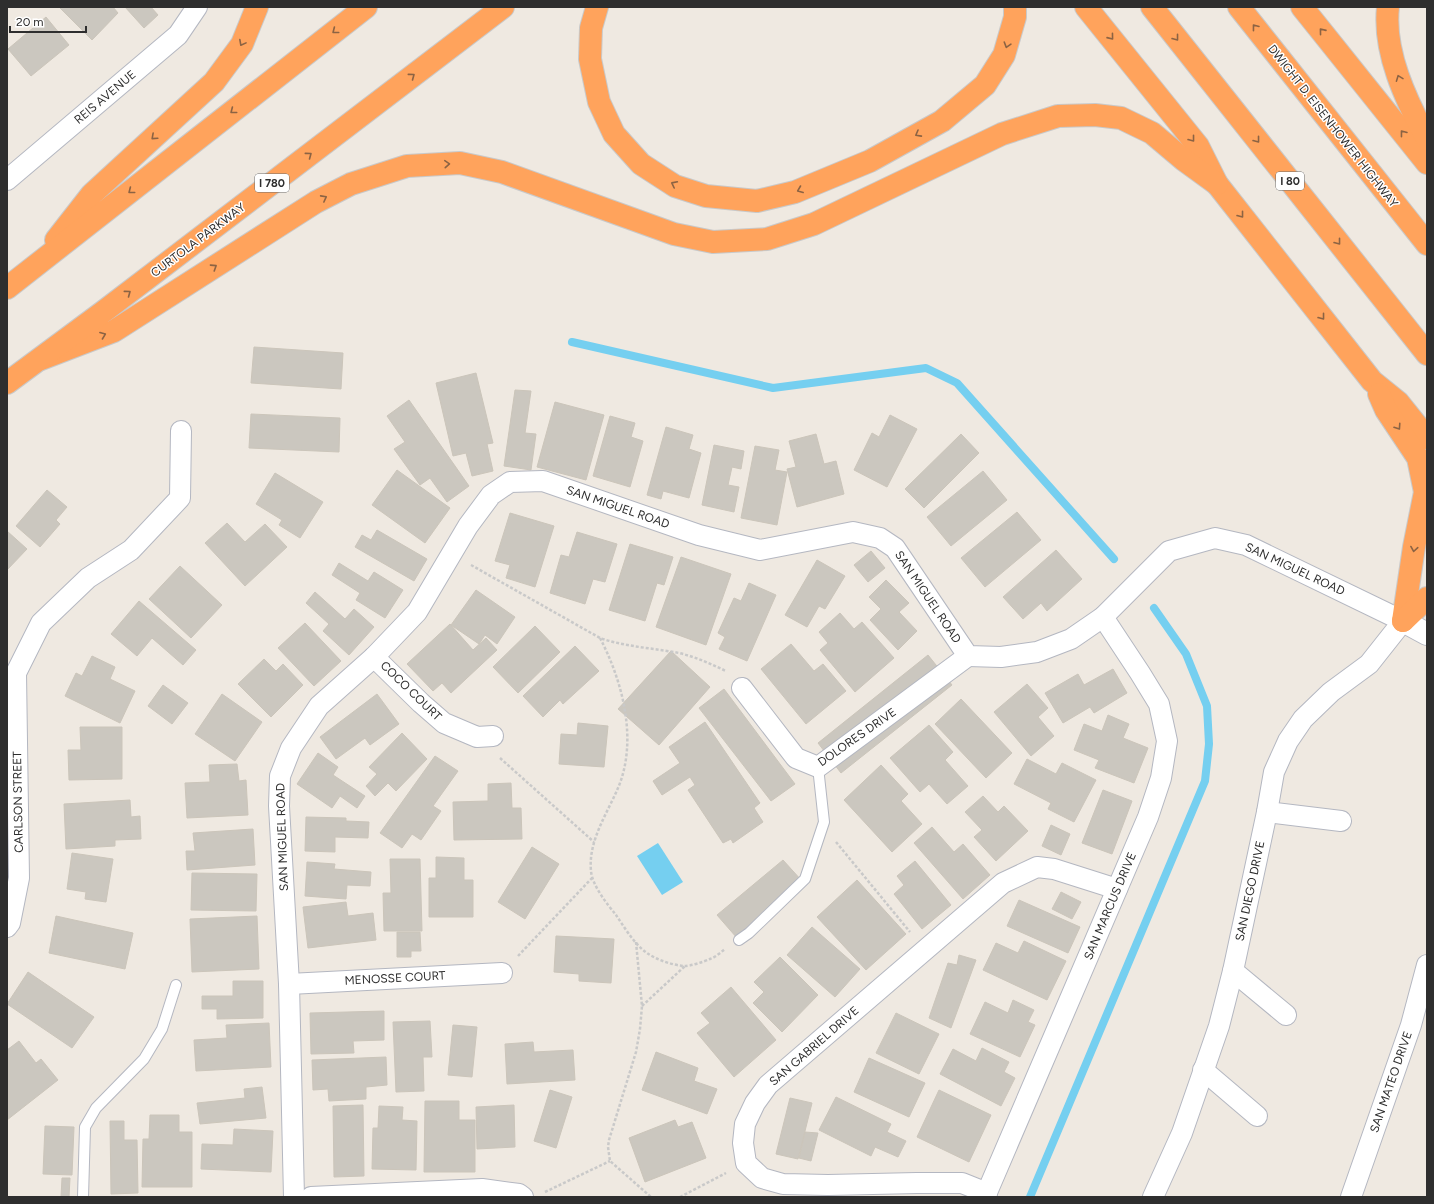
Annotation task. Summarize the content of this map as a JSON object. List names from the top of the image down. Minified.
{"streets":{"highway":["DWIGHT D. EISENHOWER HIGHWAY","I 80","I 780","CURTOLA PARKWAY"],"street":["REIS AVENUE","SAN MIGUEL ROAD","COCO COURT","DOLORES DRIVE","CARLSON STREET","SAN DIEGO DRIVE","SAN MARCUS DRIVE","MENOSSE COURT","SAN GABRIEL DRIVE","SAN MATEO DRIVE"]},"crossings":[["SAN MIGUEL ROAD","COCO COURT"],["SAN MIGUEL ROAD","DOLORES DRIVE"],["SAN MIGUEL ROAD","SAN DIEGO DRIVE"],["SAN MIGUEL ROAD","SAN MARCUS DRIVE"],["SAN MIGUEL ROAD","MENOSSE COURT"],["SAN MARCUS DRIVE","SAN GABRIEL DRIVE"]],"scale_bar":"20 m"}
